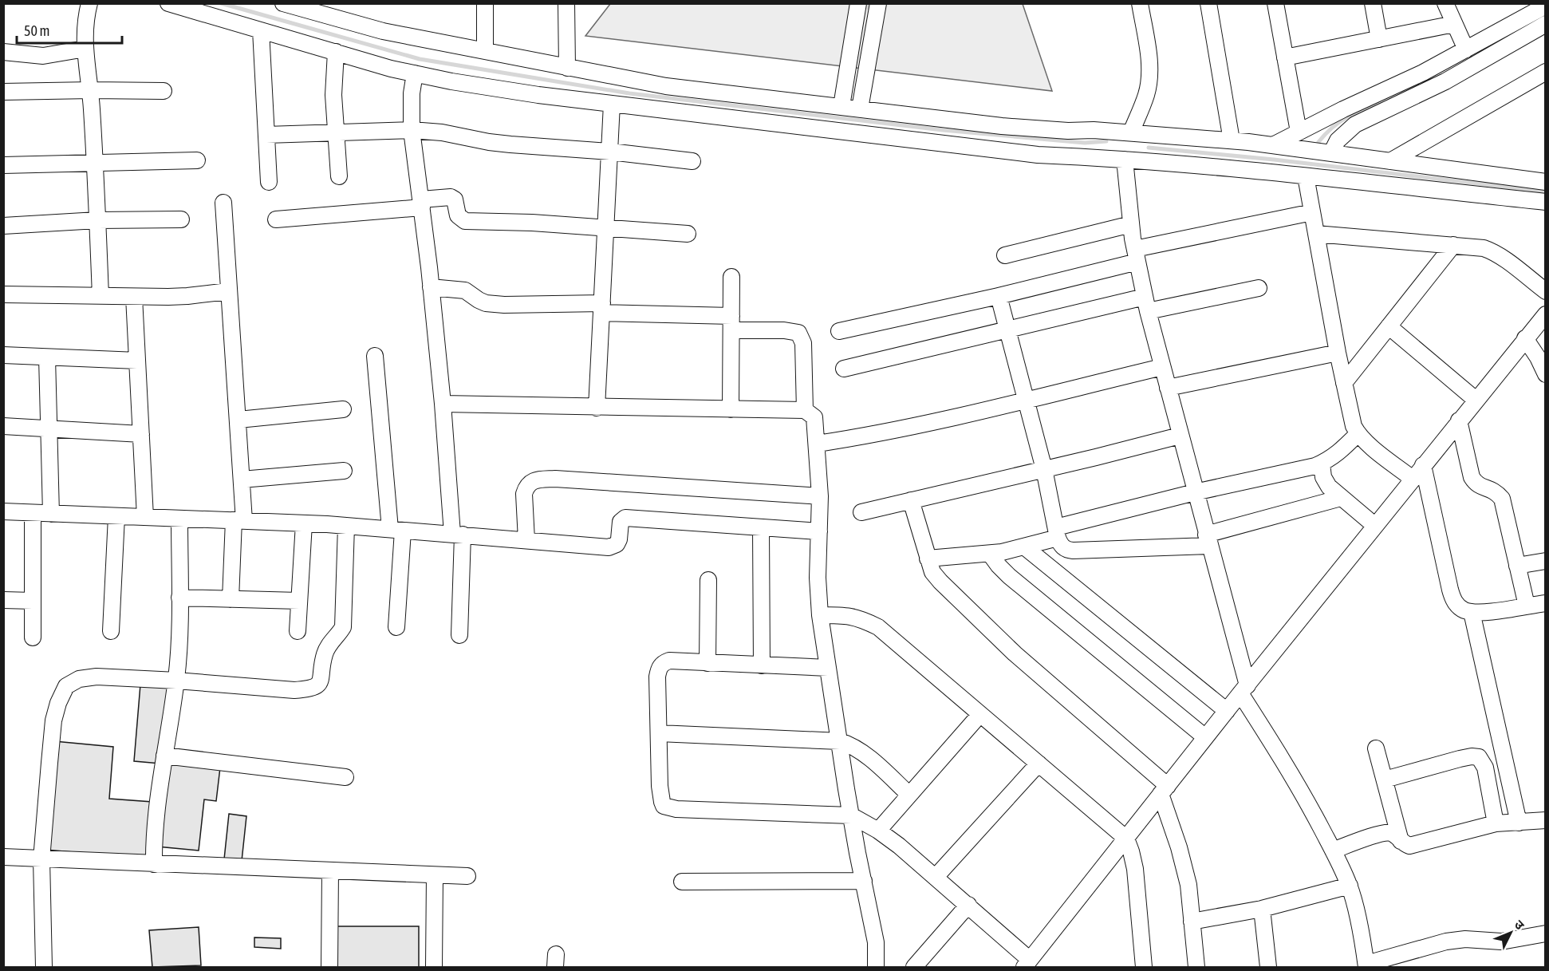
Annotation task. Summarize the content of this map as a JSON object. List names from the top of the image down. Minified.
{"scale_bar":"50 m","north":"top right"}
